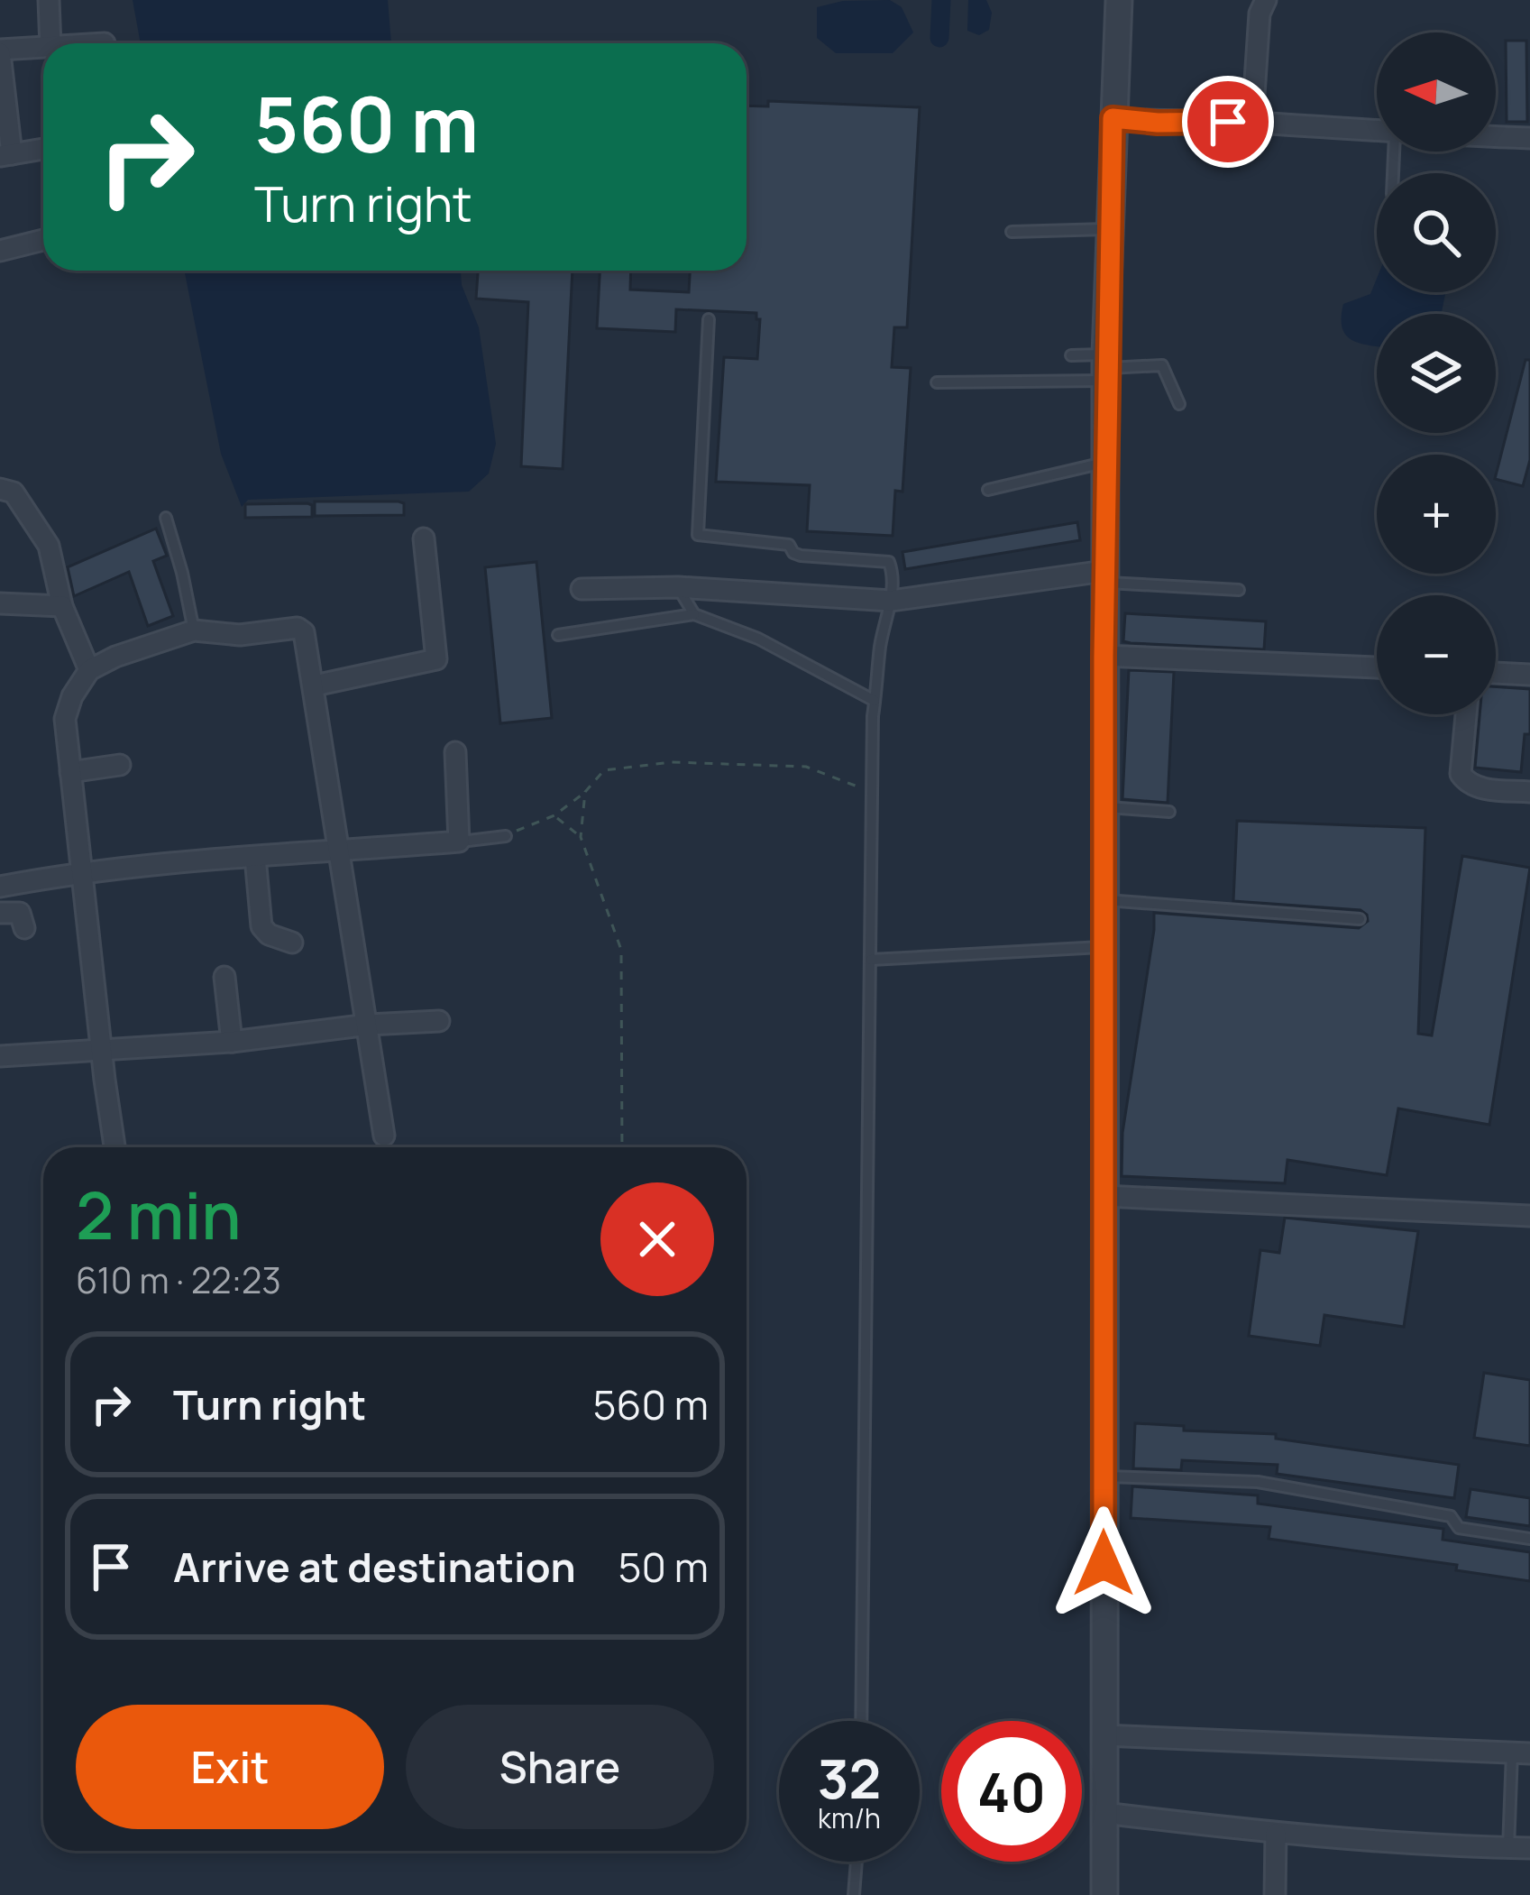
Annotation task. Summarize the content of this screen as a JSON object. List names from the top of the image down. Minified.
{"north":"left","page":{"map_buttons":["+","−"],"turn":["560 m","Turn right"],"heading":["2 min","610 m · 22:23"],"list":[{"name":"Turn right","value":"560 m"},{"name":"Arrive at destination","value":"50 m"}],"buttons":["Exit","Share"],"speed":"32 km/h","limit":"40"}}
